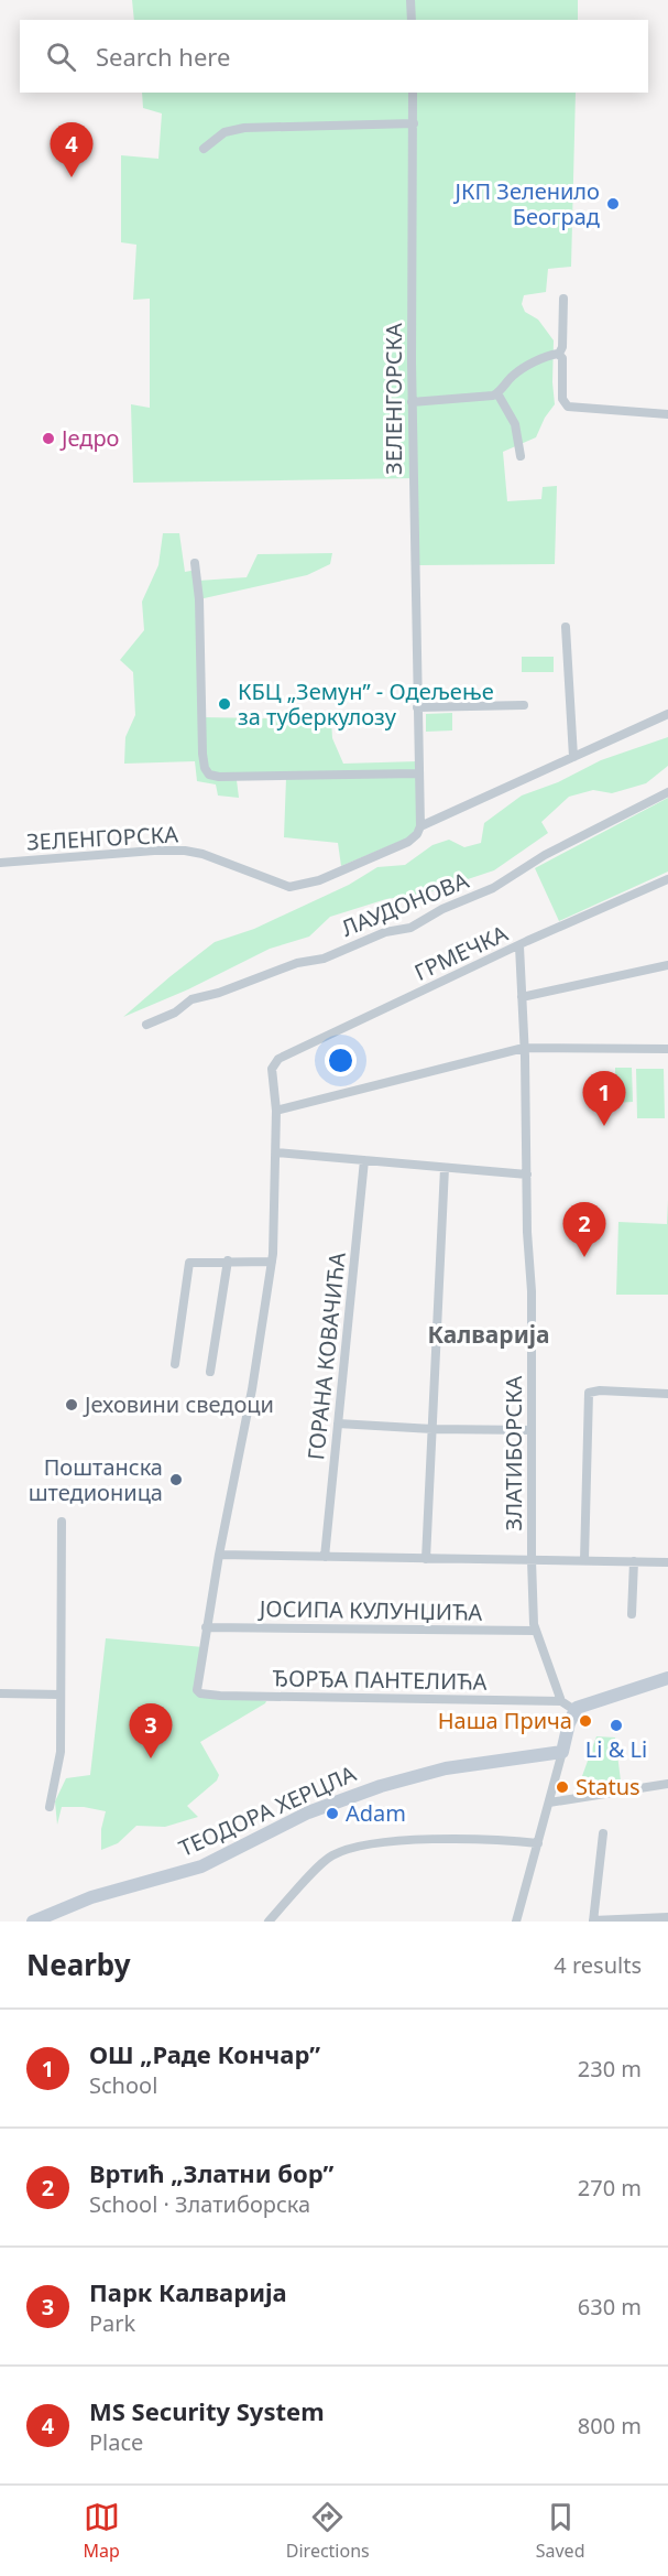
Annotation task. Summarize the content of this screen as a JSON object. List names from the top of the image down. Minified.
{"streets":{"main road":["ТЕОДОРА ХЕРЦЛА"],"street":["ЗЕЛЕНГОРСКА","ЛАУДОНОВА","ГРМЕЧКА","ГОРАНА КОВАЧИЋА","ЗЛАТИБОРСКА","ЈОСИПА КУЛУНЏИЋА","ЂОРЂА ПАНТЕЛИЋА"]},"crossings":[["ГРМЕЧКА","ЗЛАТИБОРСКА"],["ЗЛАТИБОРСКА","ЈОСИПА КУЛУНЏИЋА"],["ЗЛАТИБОРСКА","ЂОРЂА ПАНТЕЛИЋА"],["ЈОСИПА КУЛУНЏИЋА","ЂОРЂА ПАНТЕЛИЋА"]],"districts":["Калварија"],"places":["ЈКП Зеленило Београд","Једро","КБЦ „Земун” - Одељење за туберкулозу","Јеховини сведоци","Поштанска штедионица","Наша Прича","Li & Li","Status","Adam"],"page":{"search":"Search here","pins":["4","1","2","3"],"heading":["Nearby","4 results"],"list":[{"mark":"1","name":"ОШ „Раде Кончар”","note":"School","value":"230 m"},{"mark":"2","name":"Вртић „Златни бор”","note":"School · Златиборска","value":"270 m"},{"mark":"3","name":"Парк Калварија","note":"Park","value":"630 m"},{"mark":"4","name":"MS Security System","note":"Place","value":"800 m"}],"nav":["Map","Directions","Saved"]}}
